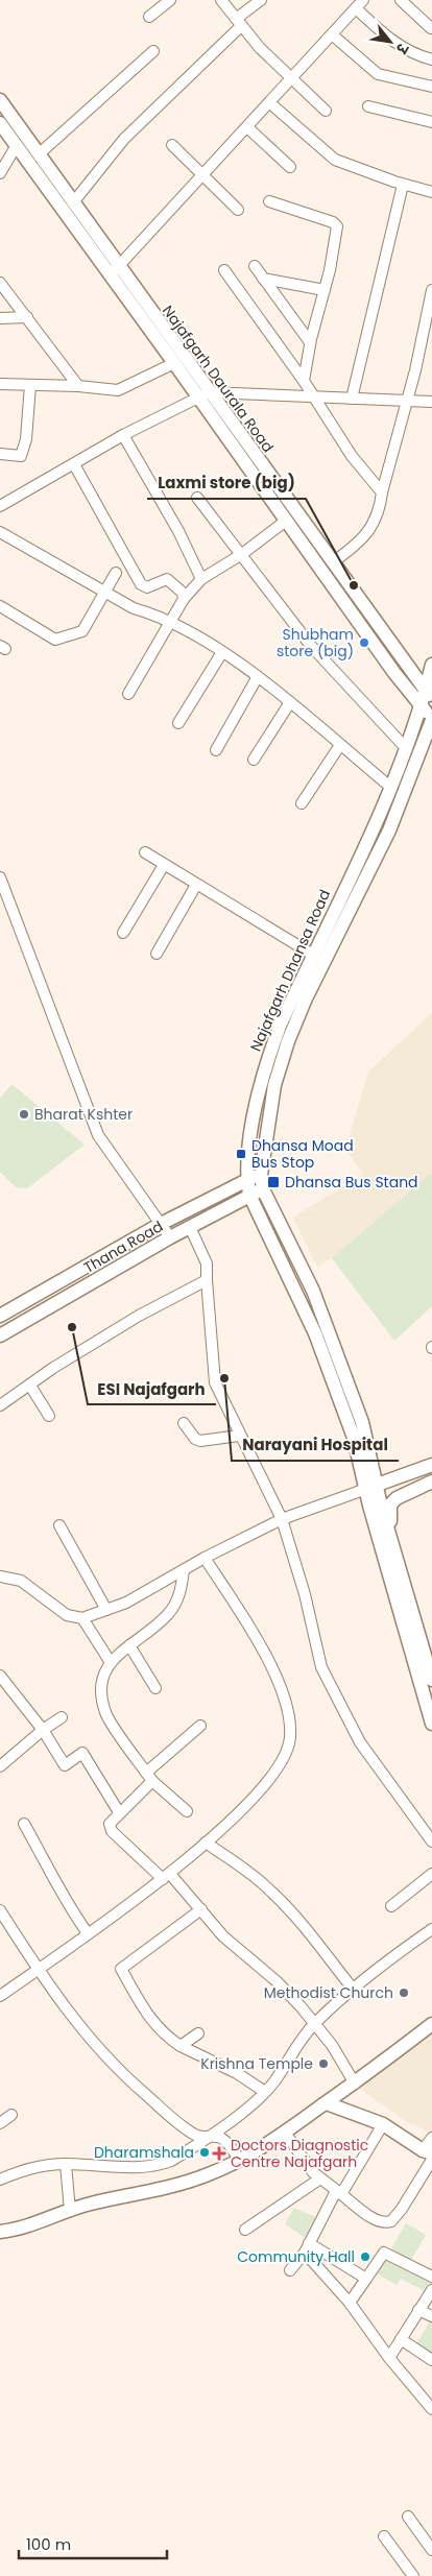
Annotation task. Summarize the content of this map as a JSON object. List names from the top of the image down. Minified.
{"streets":{"main road":["Najafgarh Daurala Road","Najafgarh Dhansa Road","Thana Road"]},"crossings":[["Najafgarh Daurala Road","Najafgarh Dhansa Road"],["Najafgarh Dhansa Road","Thana Road"]],"places":{"other":["Laxmi store (big)","Shubham store (big)","Bharat Kshter","ESI Najafgarh","Narayani Hospital","Methodist Church","Krishna Temple","Dharamshala","Community Hall"],"transit":["Dhansa Moad Bus Stop","Dhansa Bus Stand"],"health":["Doctors Diagnostic Centre Najafgarh"]},"scale_bar":"100 m","north":"bottom right"}
